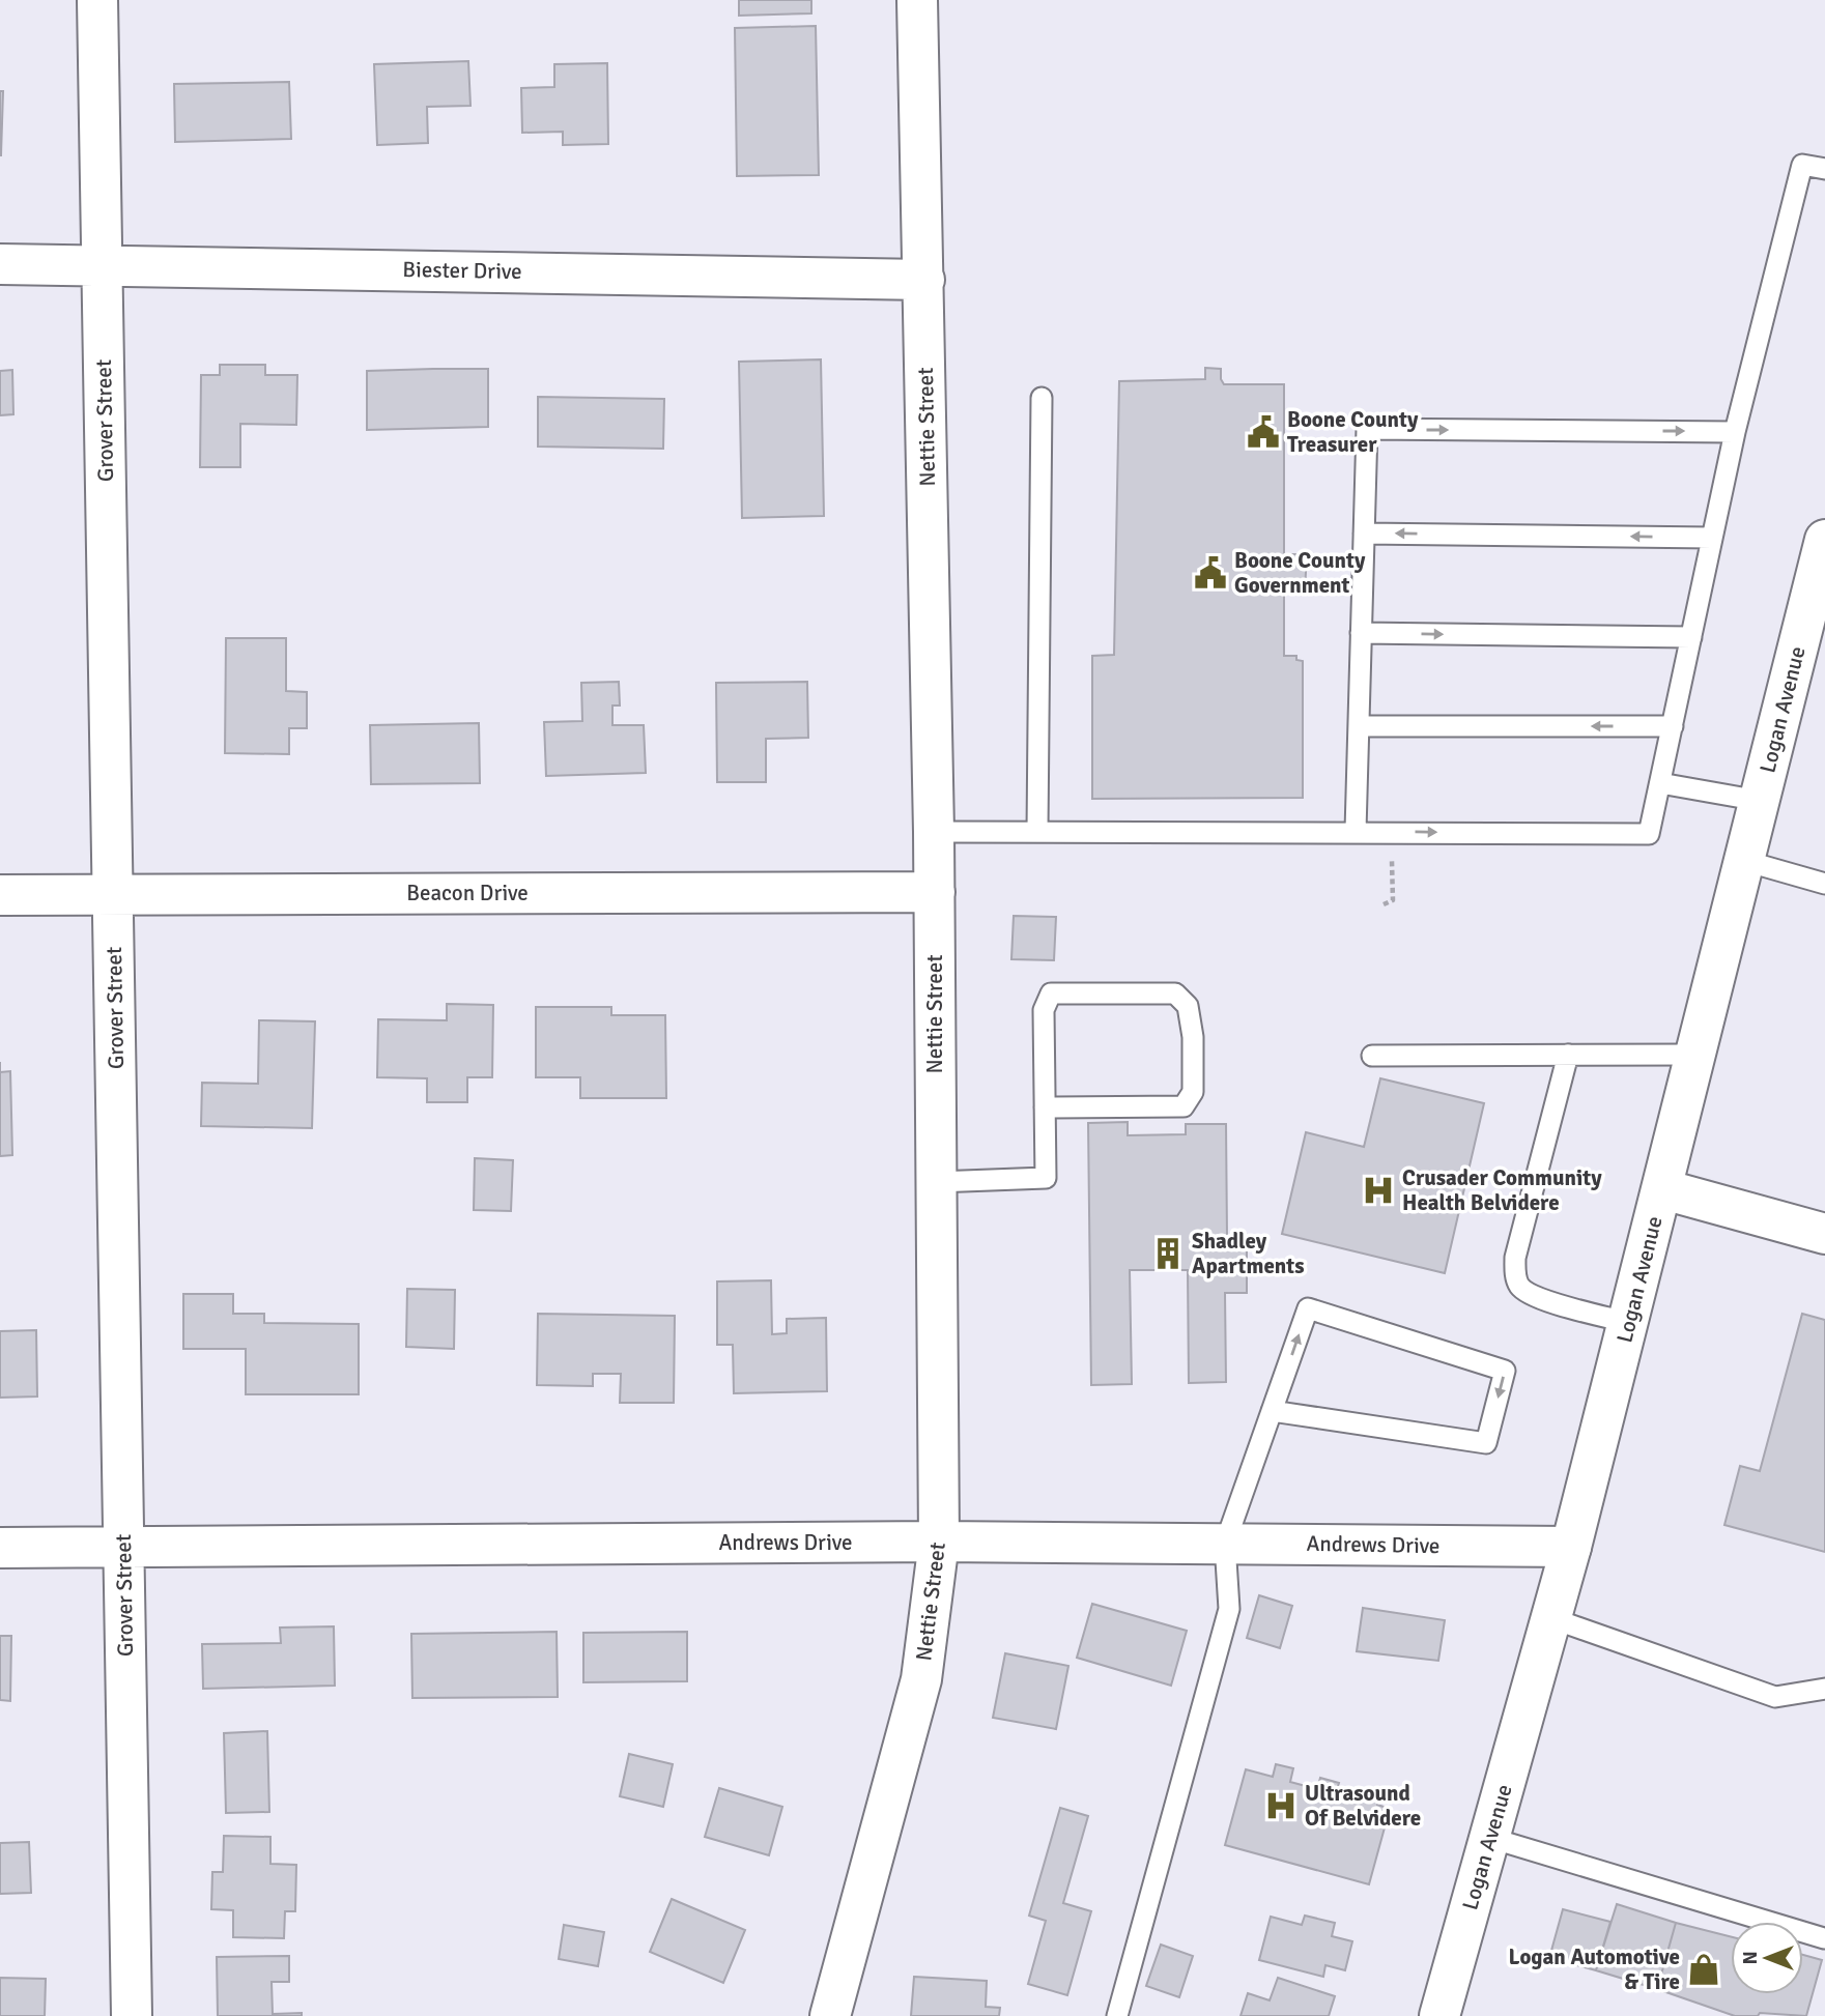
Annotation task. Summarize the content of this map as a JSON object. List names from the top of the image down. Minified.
{"streets":{"street":["Biester Drive","Grover Street","Nettie Street","Logan Avenue","Beacon Drive","Andrews Drive"]},"crossings":[["Biester Drive","Grover Street"],["Biester Drive","Nettie Street"],["Grover Street","Beacon Drive"],["Grover Street","Andrews Drive"],["Nettie Street","Beacon Drive"],["Nettie Street","Andrews Drive"],["Logan Avenue","Andrews Drive"]],"places":{"public building":["Boone County Treasurer","Boone County Government"],"hospital":["Crusader Community Health Belvidere","Ultrasound Of Belvidere"],"building":["Shadley Apartments"],"shop":["Logan Automotive & Tire"]},"north":"left"}
